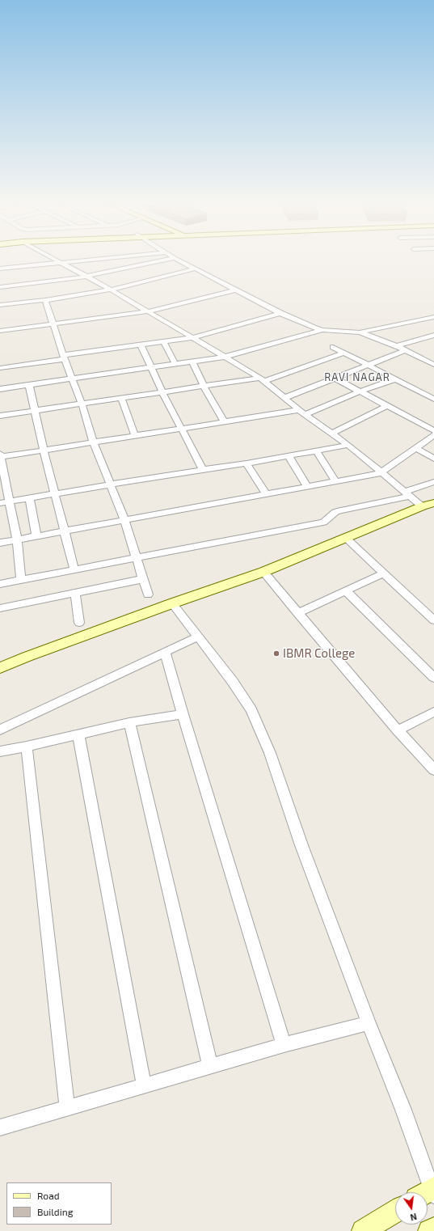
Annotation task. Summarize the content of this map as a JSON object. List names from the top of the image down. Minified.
{"districts":["RAVI NAGAR"],"places":["IBMR College"],"legend":["Road","Building"],"north":"bottom"}
